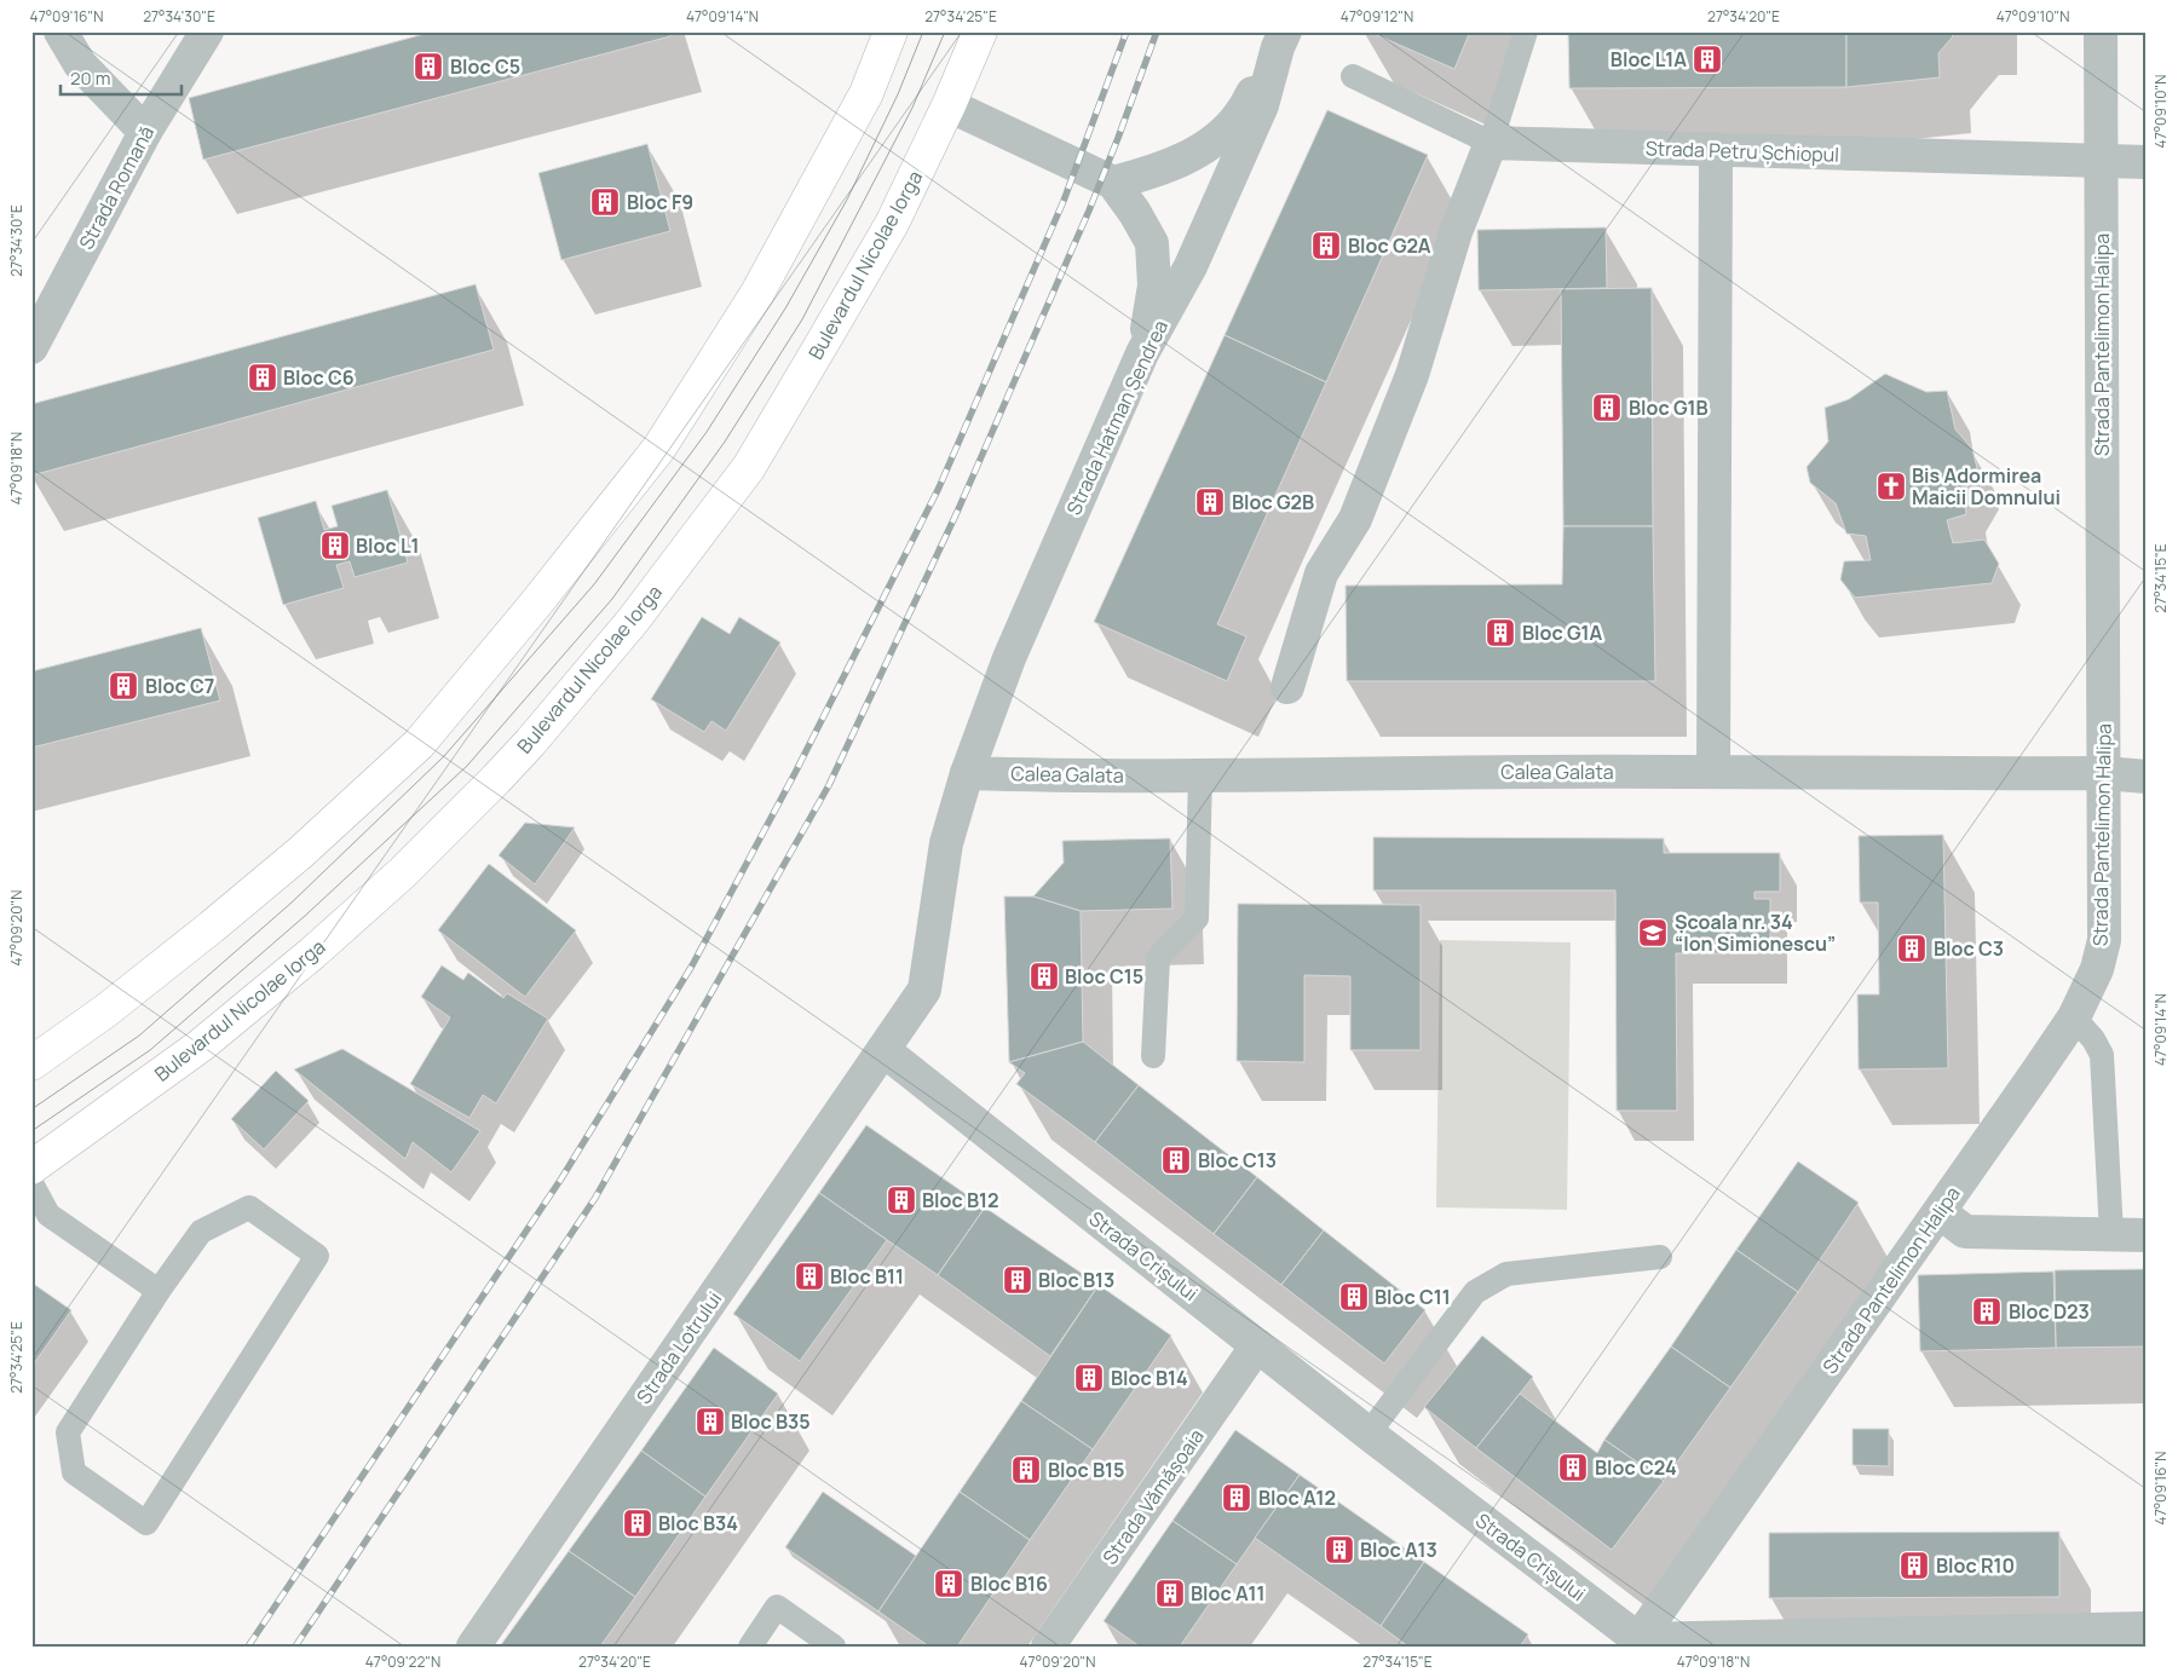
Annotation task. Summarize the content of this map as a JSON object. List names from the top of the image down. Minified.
{"streets":{"main road":["Bulevardul Nicolae Iorga"],"street":["Strada Petru Șchiopul","Strada Romană","Strada Pantelimon Halipa","Strada Hatman Șendrea","Calea Galata","Strada Crișului","Strada Lotrului","Strada Vămășoaia"]},"crossings":[["Strada Petru Șchiopul","Strada Pantelimon Halipa"],["Strada Pantelimon Halipa","Calea Galata"],["Strada Pantelimon Halipa","Strada Crișului"],["Strada Hatman Șendrea","Calea Galata"],["Strada Crișului","Strada Lotrului"],["Strada Crișului","Strada Vămășoaia"]],"places":{"building":["Bloc L1A","Bloc C5","Bloc F9","Bloc G2A","Bloc C6","Bloc G1B","Bloc G2B","Bloc L1","Bloc G1A","Bloc C7","Bloc C3","Bloc C15","Bloc C13","Bloc B12","Bloc B11","Bloc B13","Bloc C11","Bloc D23","Bloc B14","Bloc B35","Bloc C24","Bloc B15","Bloc A12","Bloc B34","Bloc A13","Bloc R10","Bloc B16","Bloc A11"],"church":["Bis Adormirea Maicii Domnului"],"school or university":["Școala nr. 34 “Ion Simionescu”"]},"scale_bar":"20 m","coordinates":["47°09'16\"N","27°34'30\"E","47°09'14\"N","27°34'25\"E","47°09'12\"N","27°34'20\"E","47°09'10\"N","47°09'18\"N","27°34'15\"E","47°09'20\"N","47°09'22\"N"]}
